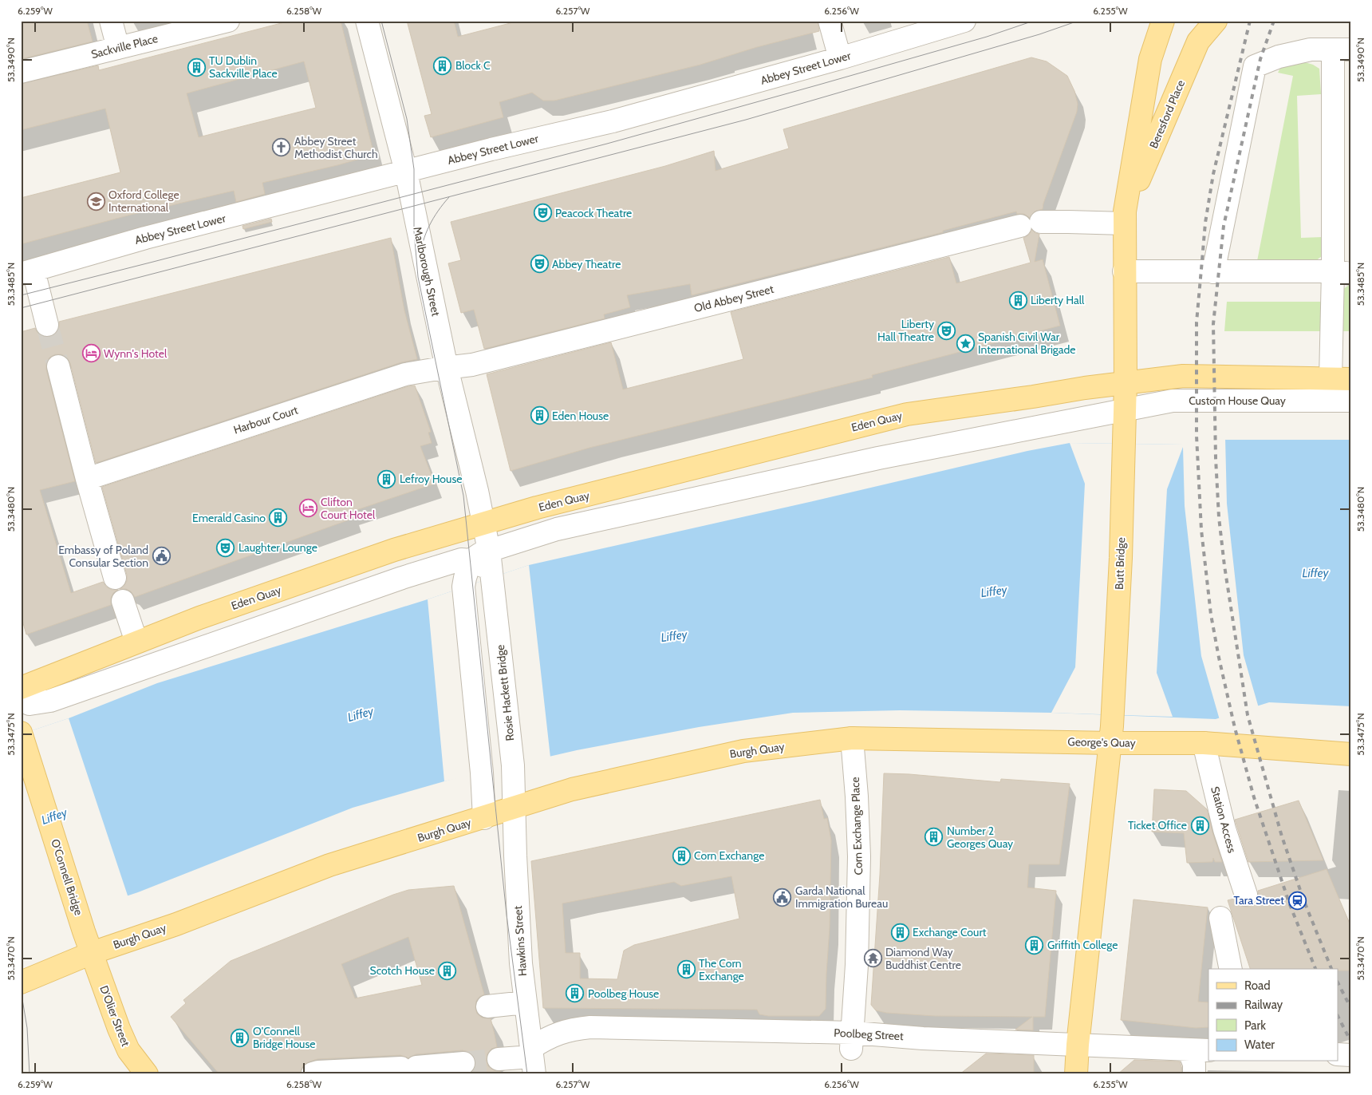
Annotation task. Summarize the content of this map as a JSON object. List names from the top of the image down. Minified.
{"streets":{"main road":["Beresford Place","Custom House Quay","Eden Quay","Butt Bridge","George's Quay","Burgh Quay","O'Connell Bridge","D'Olier Street"],"street":["Sackville Place","Abbey Street Lower","Marlborough Street","Old Abbey Street","Harbour Court","Rosie Hackett Bridge","Station Access","Corn Exchange Place","Hawkins Street","Poolbeg Street"]},"crossings":[["Abbey Street Lower","Marlborough Street"],["Beresford Place","Old Abbey Street"],["Beresford Place","Custom House Quay"],["Beresford Place","Eden Quay"],["Beresford Place","Butt Bridge"],["Marlborough Street","Old Abbey Street"],["Marlborough Street","Harbour Court"],["Marlborough Street","Eden Quay"],["Marlborough Street","Rosie Hackett Bridge"],["Old Abbey Street","Harbour Court"],["Custom House Quay","Eden Quay"],["Custom House Quay","Butt Bridge"],["Eden Quay","Butt Bridge"],["Eden Quay","Rosie Hackett Bridge"],["Butt Bridge","George's Quay"],["Rosie Hackett Bridge","Burgh Quay"],["Rosie Hackett Bridge","Hawkins Street"],["George's Quay","Burgh Quay"],["George's Quay","Station Access"],["George's Quay","Corn Exchange Place"],["Burgh Quay","Corn Exchange Place"],["Burgh Quay","O'Connell Bridge"],["Burgh Quay","Hawkins Street"],["Burgh Quay","D'Olier Street"],["Corn Exchange Place","Poolbeg Street"],["O'Connell Bridge","D'Olier Street"],["Hawkins Street","Poolbeg Street"]],"water":["Liffey"],"places":{"building":["Block C","TU Dublin Sackville Place","Liberty Hall","Eden House","Lefroy House","Emerald Casino","Ticket Office","Number 2 Georges Quay","Corn Exchange","Exchange Court","Griffith College","The Corn Exchange","Scotch House","Poolbeg House","O'Connell Bridge House"],"church":["Abbey Street Methodist Church"],"school or university":["Oxford College International"],"theatre":["Peacock Theatre","Abbey Theatre","Liberty Hall Theatre","Laughter Lounge"],"place":["Spanish Civil War International Brigade"],"hotel":["Wynn's Hotel","Clifton Court Hotel"],"public building":["Embassy of Poland Consular Section","Garda National Immigration Bureau"],"station":["Tara Street"],"temple":["Diamond Way Buddhist Centre"]},"legend":["Road","Railway","Park","Water"],"coordinates":["6.259°W","6.258°W","6.257°W","6.256°W","6.255°W","53.3490°N","53.3485°N","53.3480°N","53.3475°N","53.3470°N"]}
